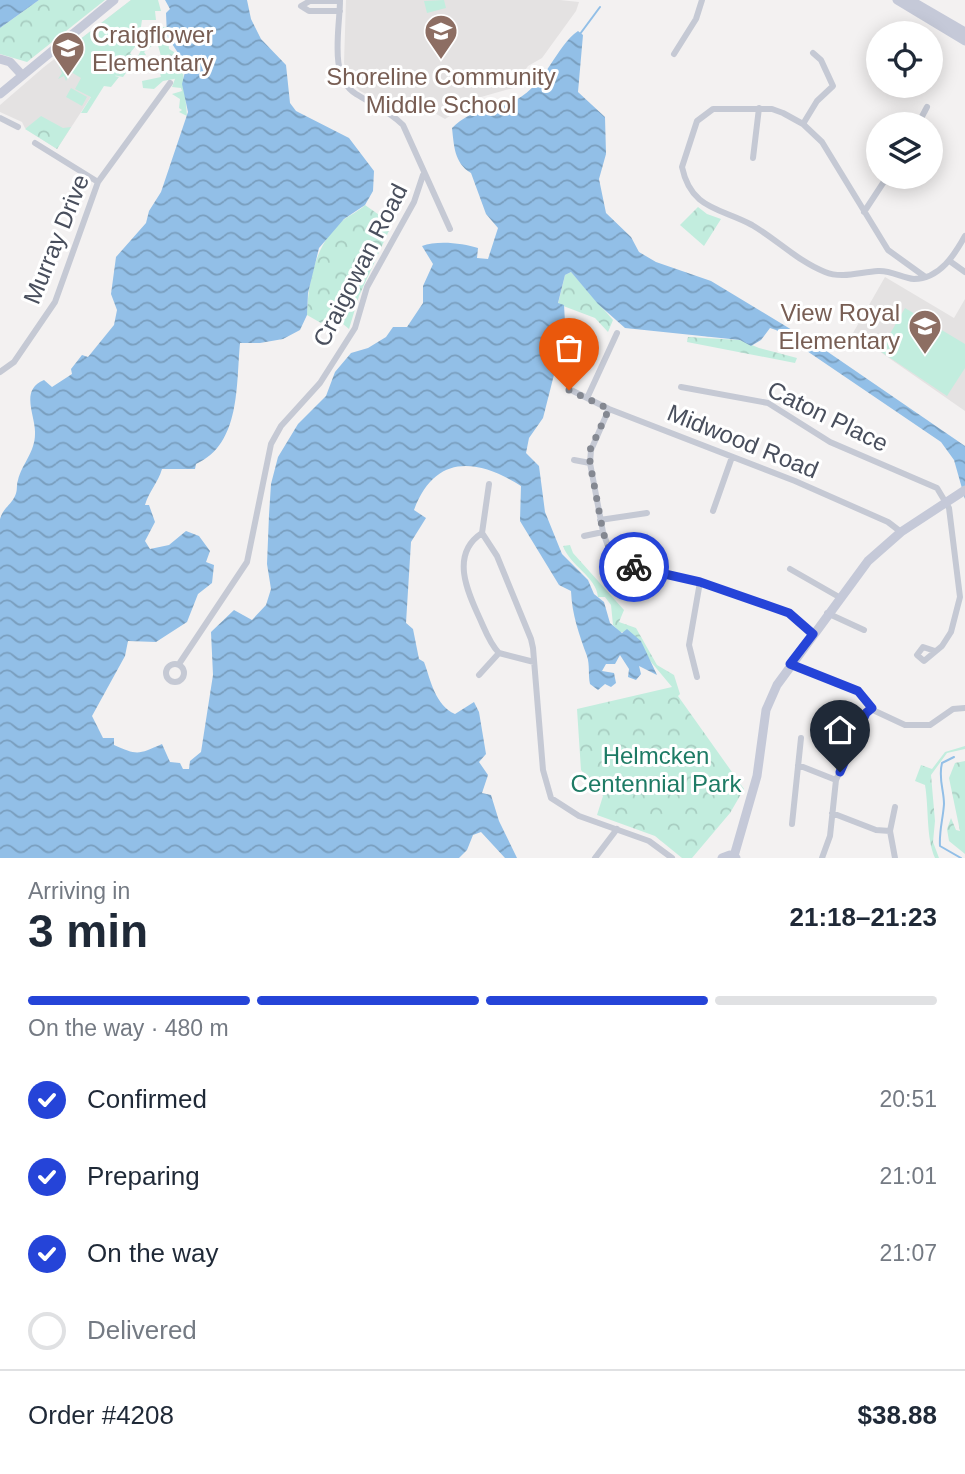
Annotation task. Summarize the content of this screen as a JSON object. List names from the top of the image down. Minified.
{"streets":{"street":["Murray Drive","Craigowan Road","Caton Place","Midwood Road"]},"parks":["Helmcken Centennial Park"],"places":{"school or university":["Shoreline Community Middle School","Craigflower Elementary","View Royal Elementary"]},"page":{"heading":["3 min","Arriving in","21:18–21:23"],"panel":["Order #4208","$38.88"],"bar":"On the way · 480 m","list":[["Confirmed","20:51"],["Preparing","21:01"],["On the way","21:07"],"Delivered"]}}
